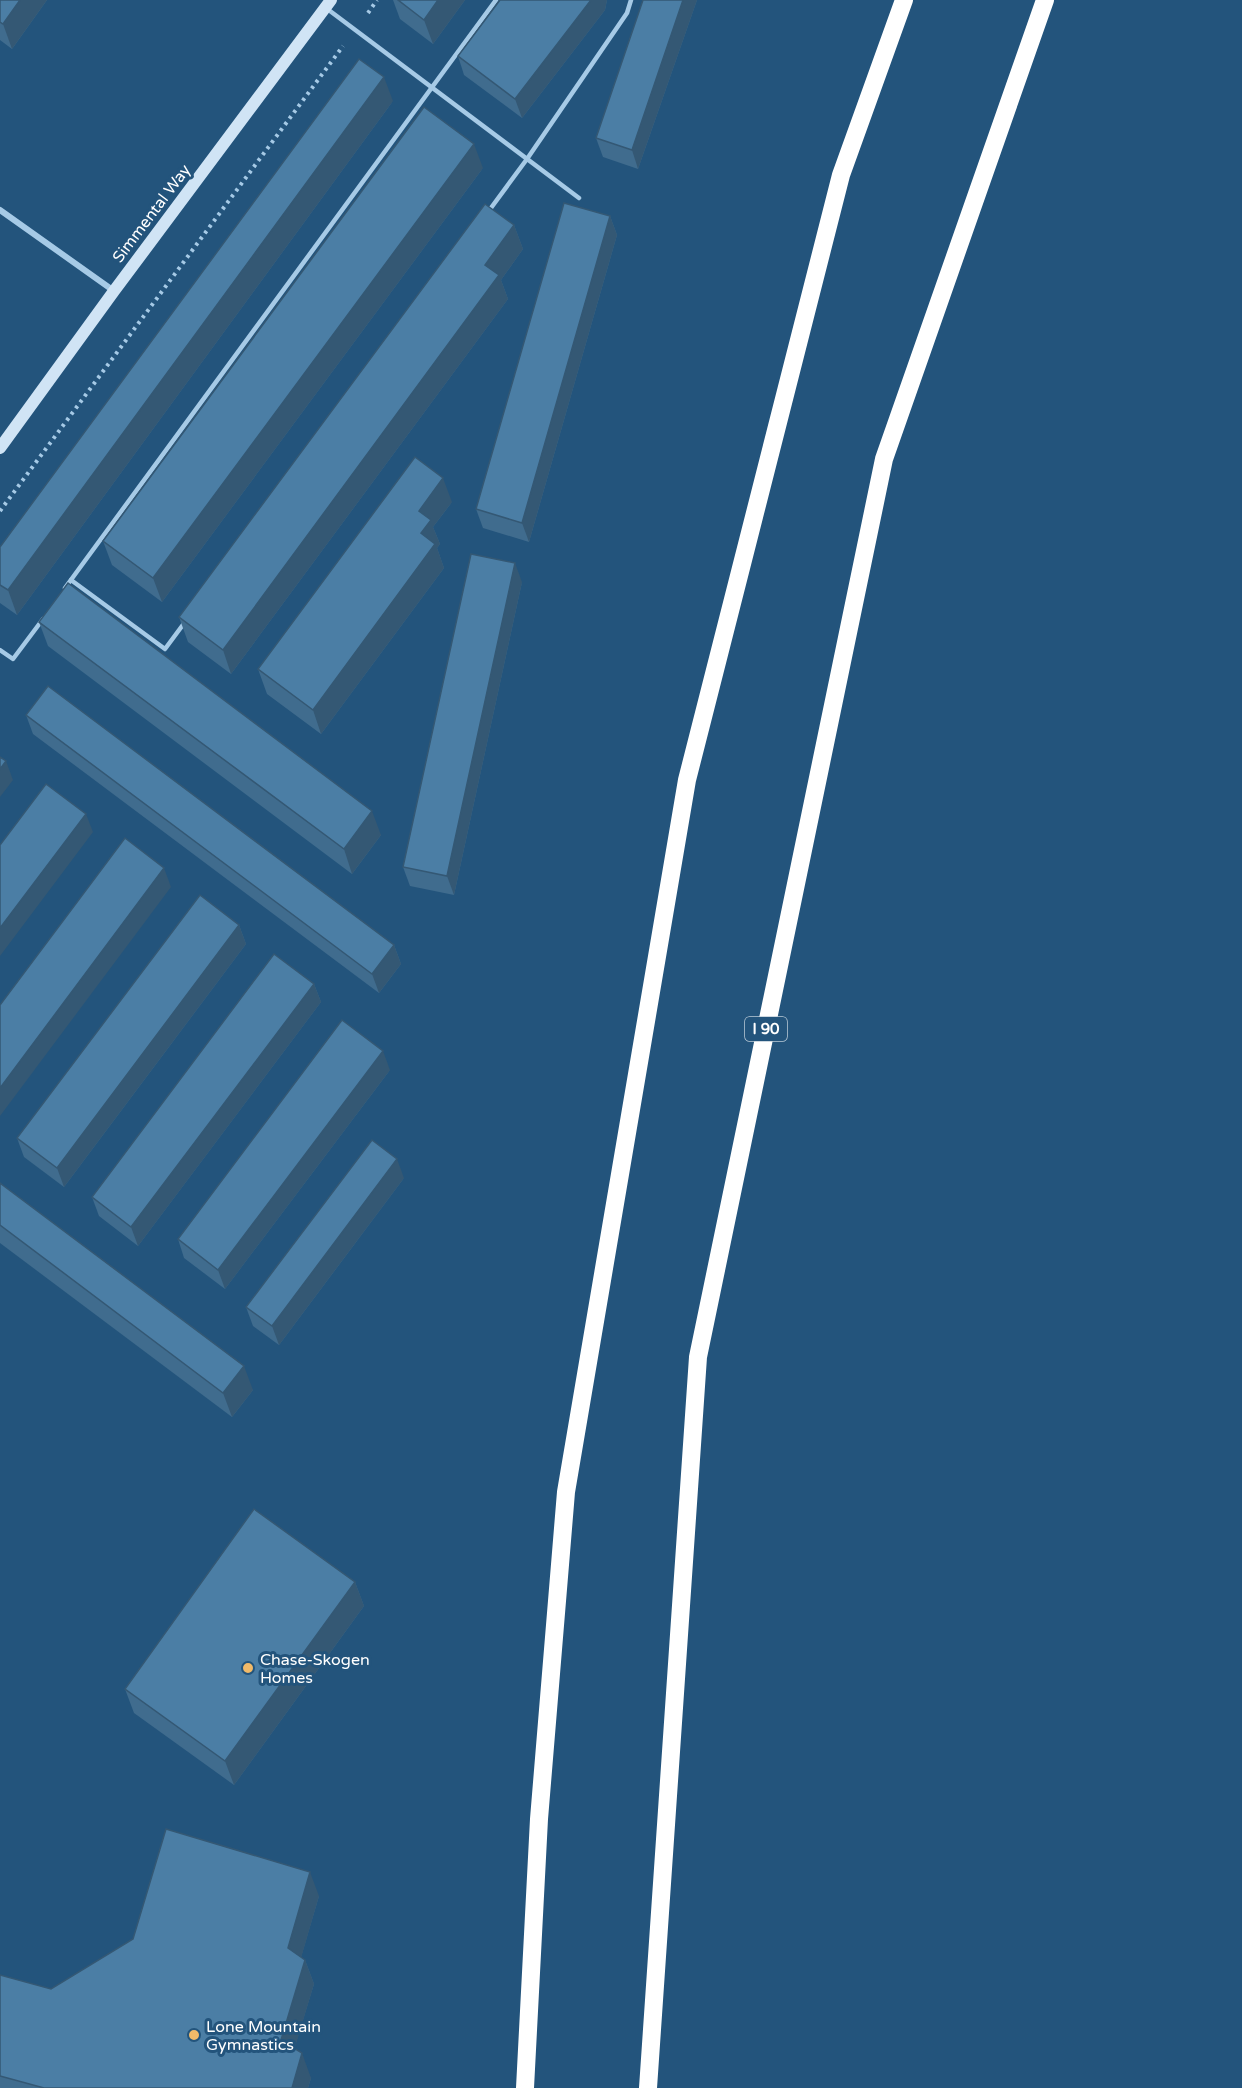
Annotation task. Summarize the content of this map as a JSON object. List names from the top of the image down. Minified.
{"streets":{"highway":["I 90"],"street":["Simmental Way"]},"places":["Chase-Skogen Homes","Lone Mountain Gymnastics"]}
